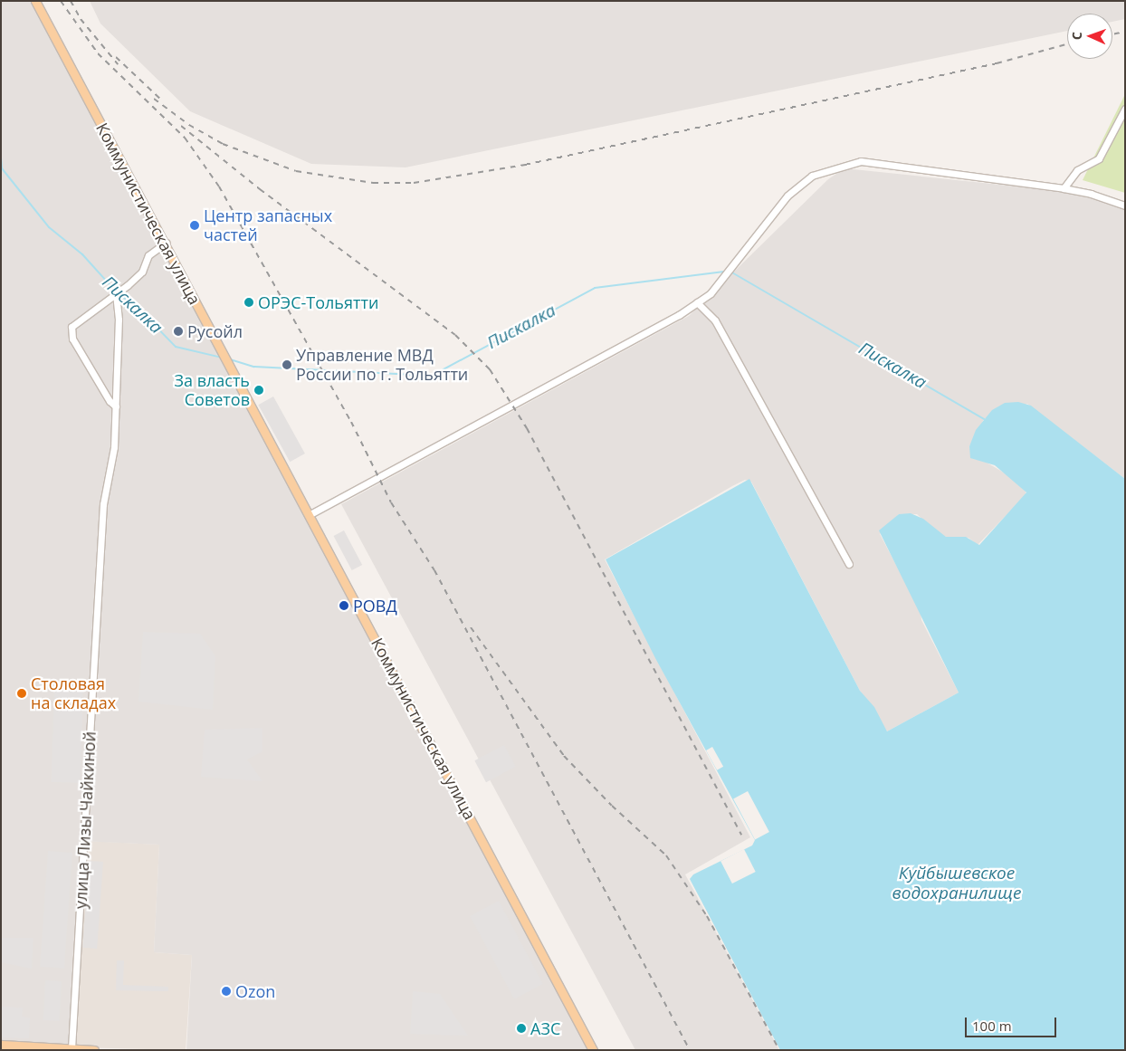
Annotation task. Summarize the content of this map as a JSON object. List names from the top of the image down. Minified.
{"streets":{"main road":["Коммунистическая улица"],"street":["улица Лизы Чайкиной"]},"water":["Пискалка","Куйбышевское водохранилище"],"places":["Центр запасных частей","ОРЭС-Тольятти","Русойл","Управление МВД России по г. Тольятти","За власть Советов","РОВД","Столовая на складах","Ozon","АЗС"],"scale_bar":"100 m","north":"left"}
